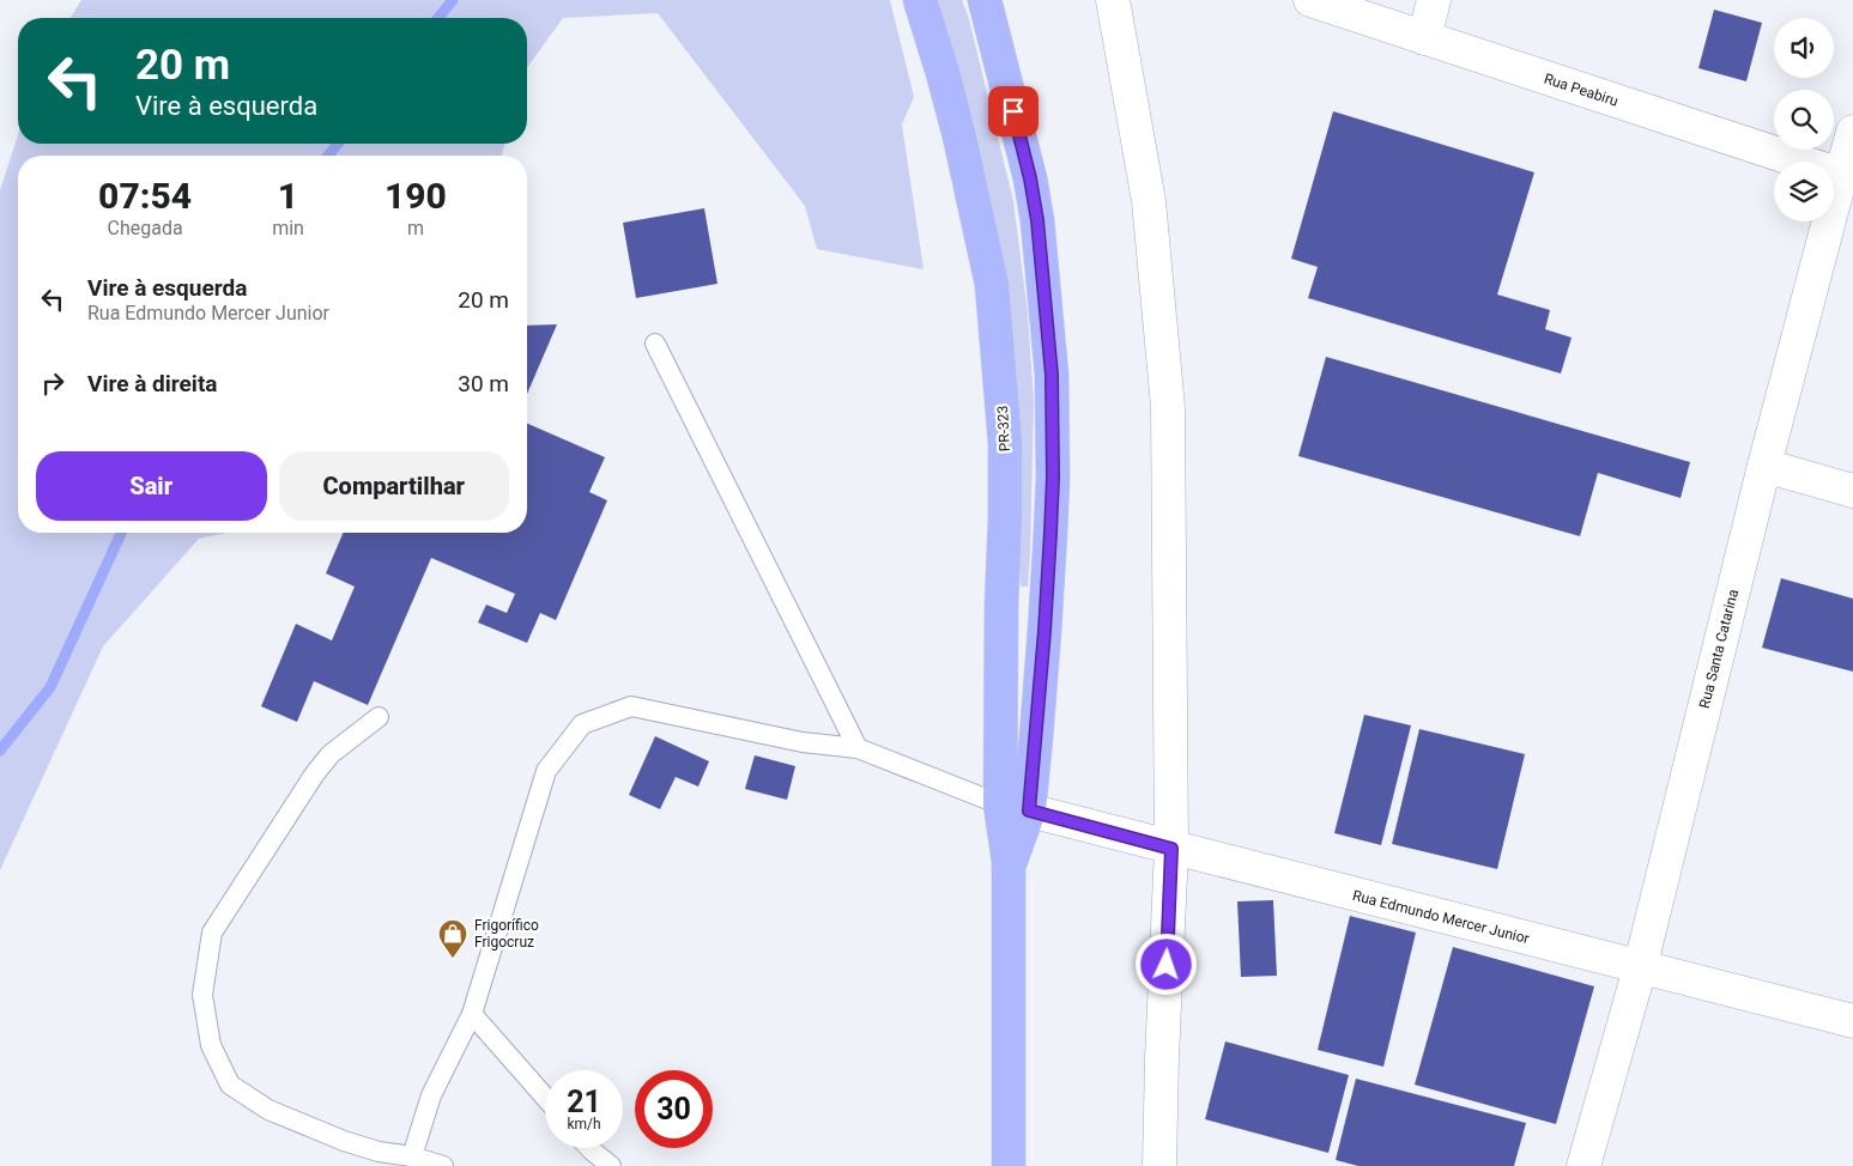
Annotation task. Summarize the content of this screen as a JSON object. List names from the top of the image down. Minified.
{"streets":{"highway":["PR-323"],"street":["Rua Peabiru","Rua Santa Catarina","Rua Edmundo Mercer Junior"]},"crossings":[["Rua Peabiru","Rua Santa Catarina"],["PR-323","Rua Edmundo Mercer Junior"],["Rua Santa Catarina","Rua Edmundo Mercer Junior"]],"places":{"shop":["Frigorífico Frigocruz"]},"page":{"turn":["20 m","Vire à esquerda"],"eta":["07:54","Chegada","1","min","190","m"],"list":[{"name":"Vire à esquerda","note":"Rua Edmundo Mercer Junior","value":"20 m"},{"name":"Vire à direita","value":"30 m"}],"buttons":["Sair","Compartilhar"],"speed":"21 km/h","limit":"30"}}
